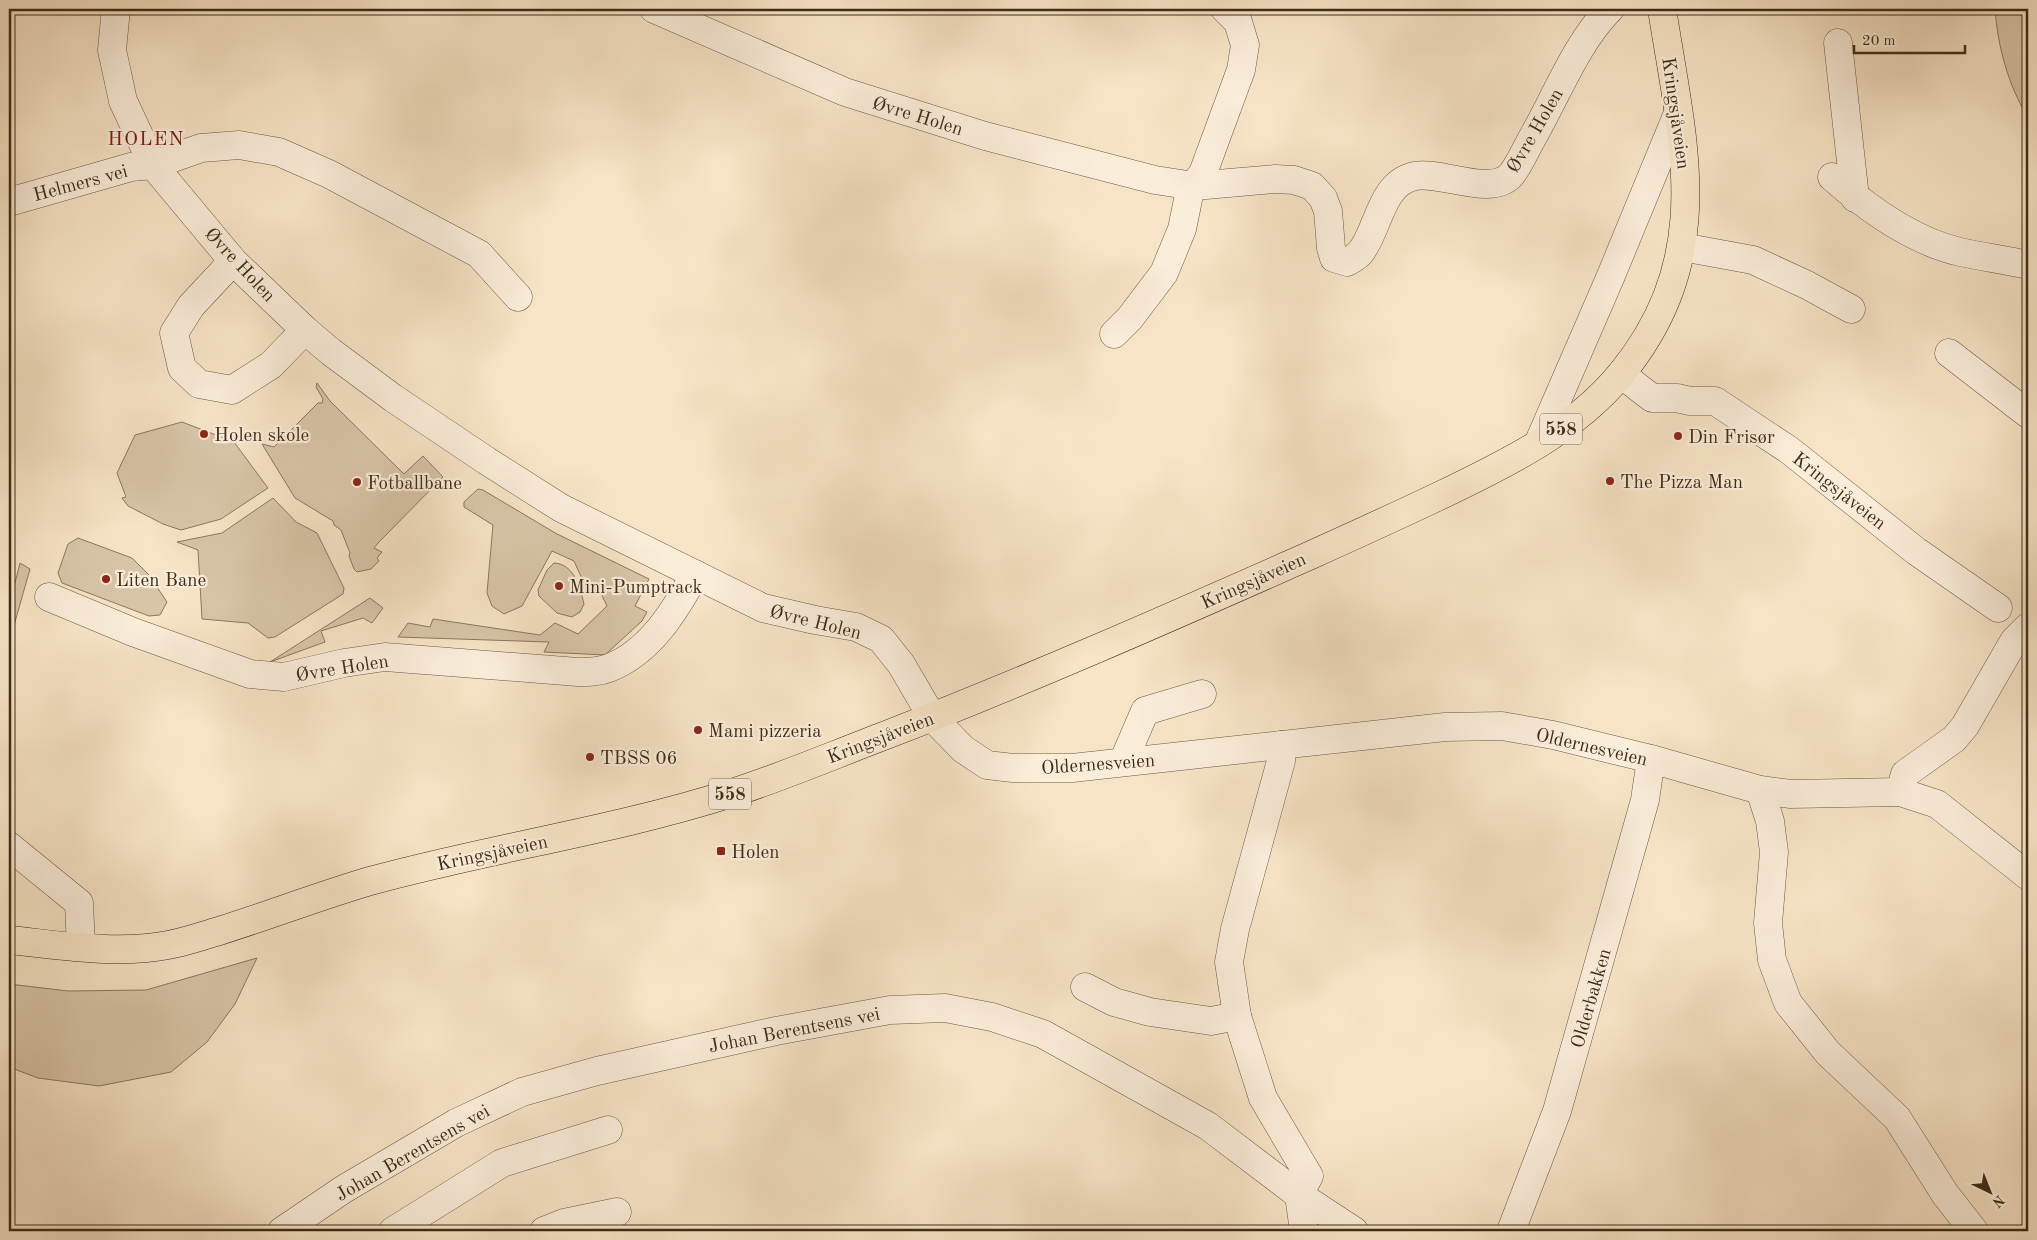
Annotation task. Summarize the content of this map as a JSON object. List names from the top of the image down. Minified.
{"streets":{"main road":["Kringsjåveien","558"],"street":["Øvre Holen","Helmers vei","Oldernesveien","Olderbakken","Johan Berentsens vei"]},"crossings":[["Kringsjåveien","Øvre Holen"],["Kringsjåveien","Oldernesveien"],["Øvre Holen","Helmers vei"],["Øvre Holen","Oldernesveien"],["Oldernesveien","Olderbakken"]],"districts":["HOLEN"],"places":{"other":["Holen skole","Din Frisør","The Pizza Man","Fotballbane","Liten Bane","Mini-Pumptrack","Mami pizzeria","TBSS 06"],"transit":["Holen"]},"scale_bar":"20 m","north":"bottom right"}
